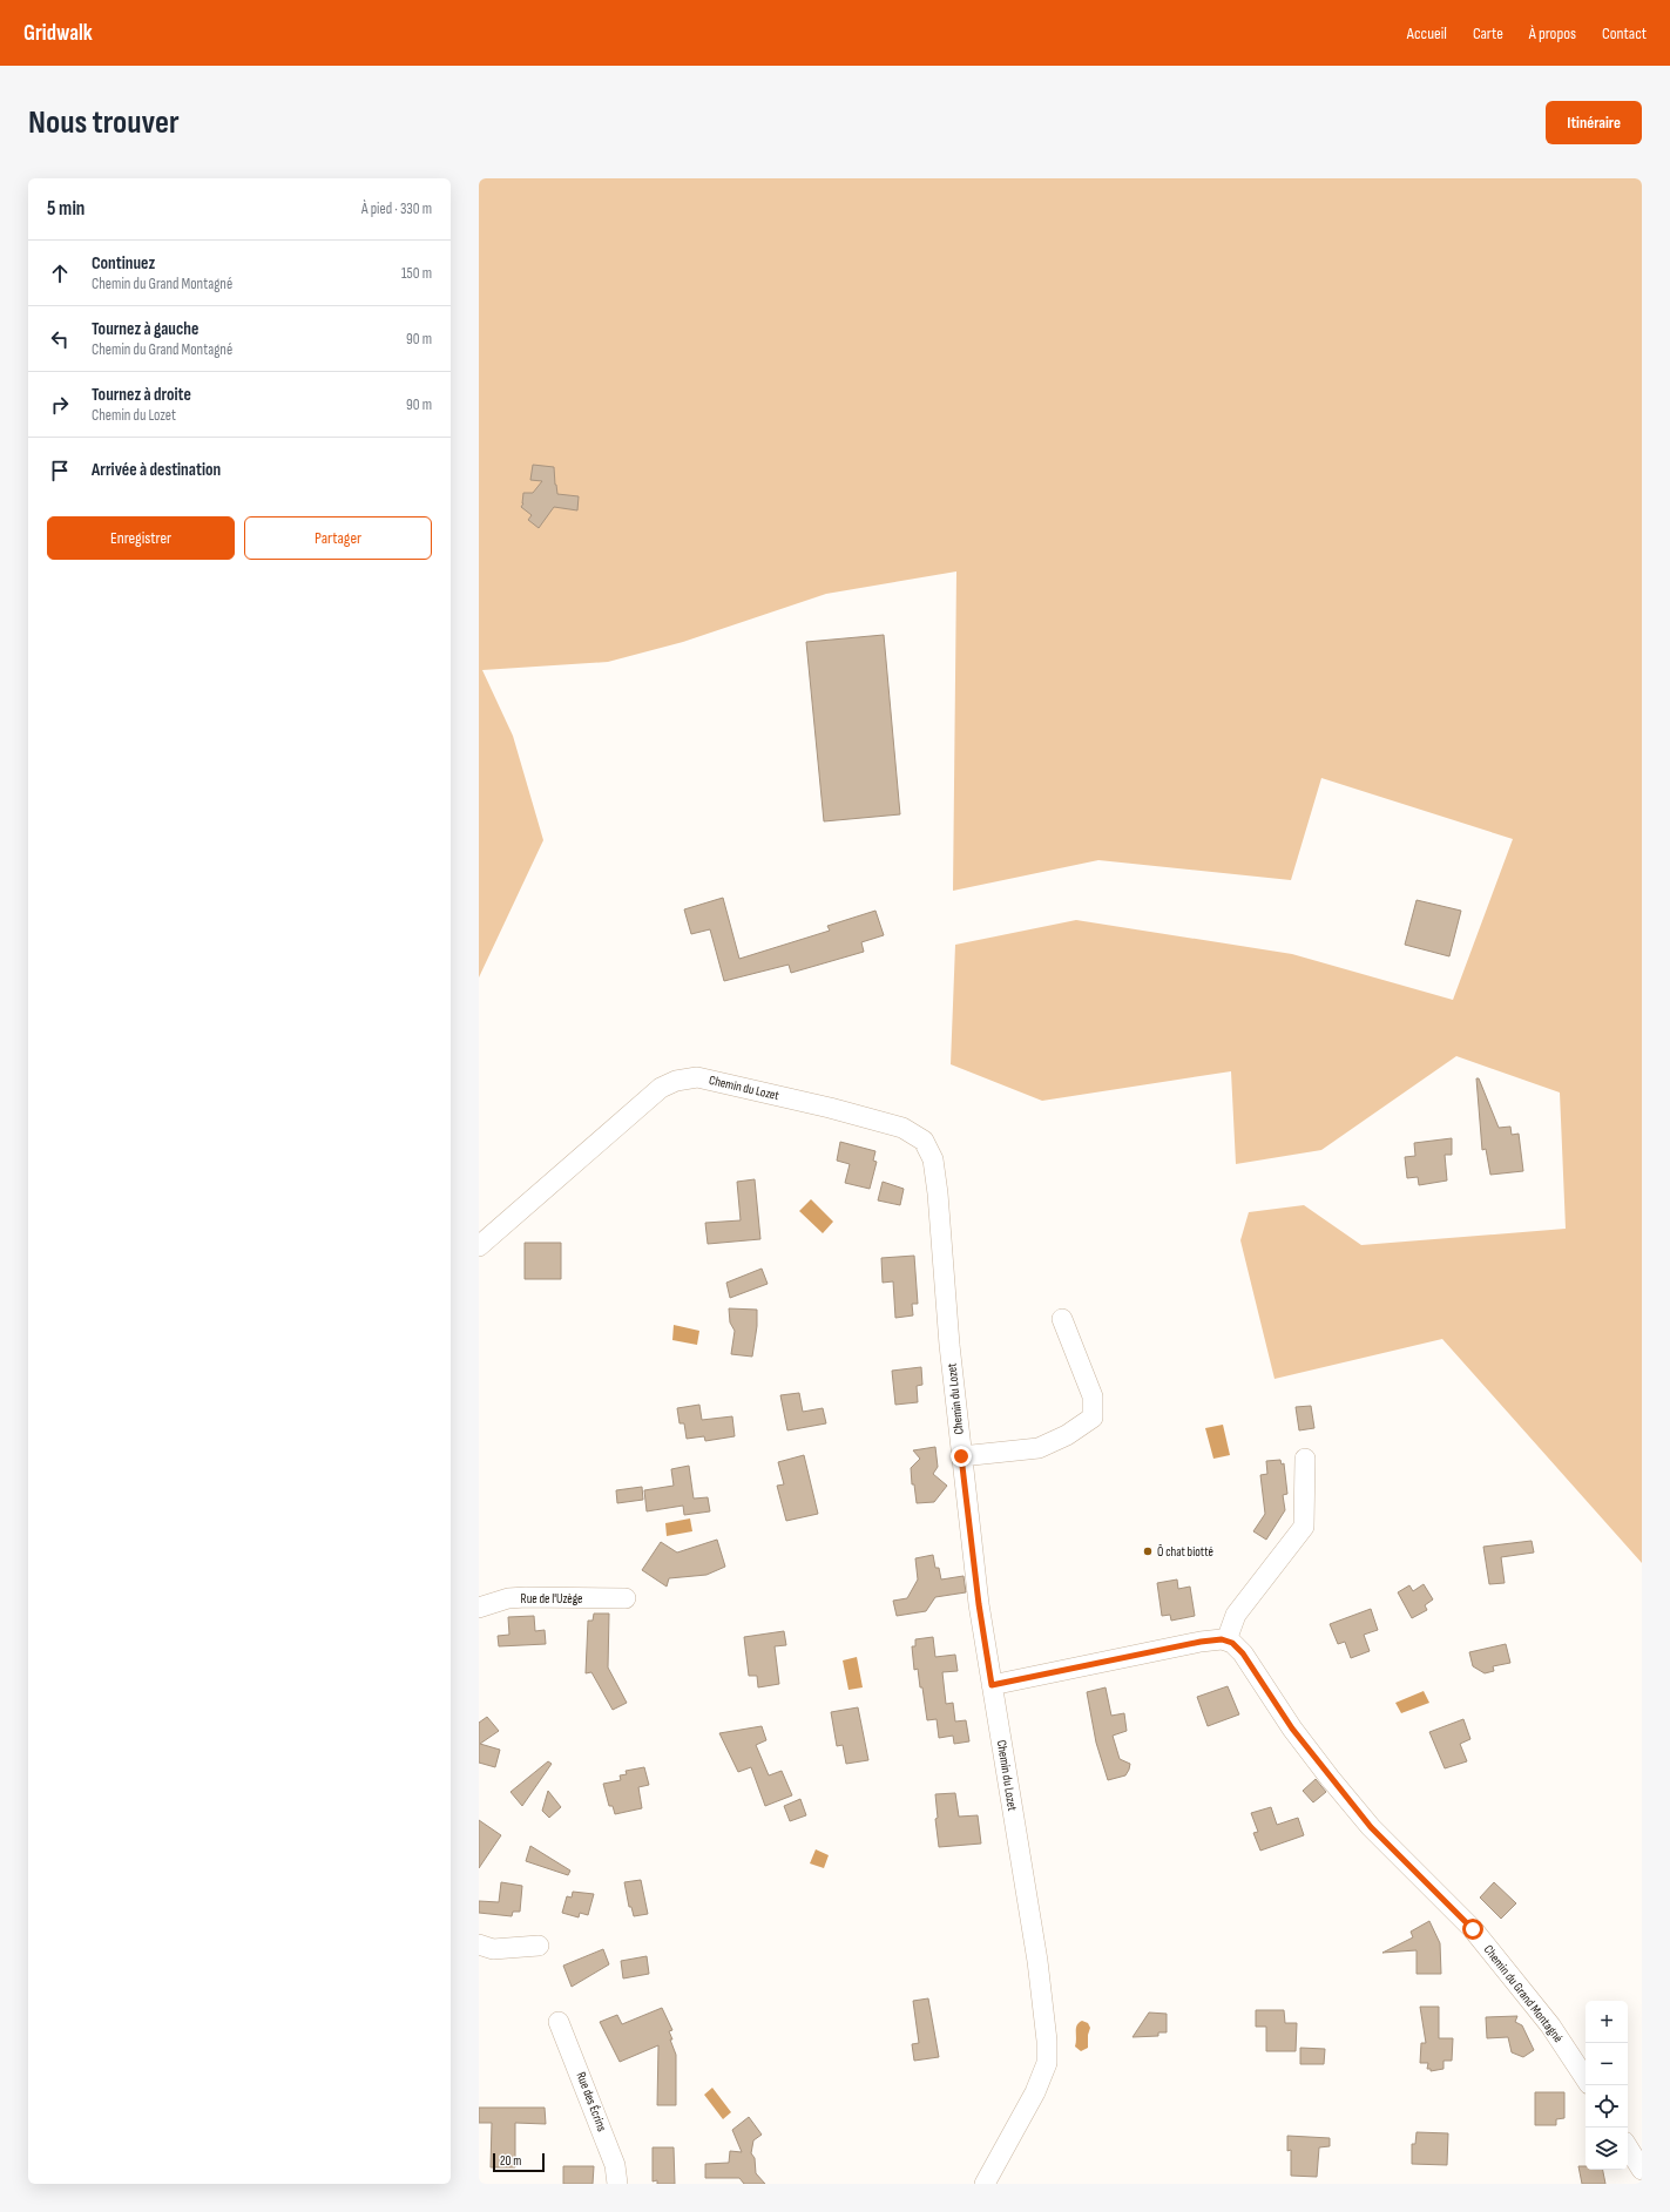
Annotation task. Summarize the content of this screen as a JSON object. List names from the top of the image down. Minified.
{"streets":{"street":["Chemin du Lozet","Rue de l'Uzège","Chemin du Grand Montagné","Rue des Écrins"]},"places":["Ô chat biotté"],"scale_bar":"20 m","page":{"header":"Gridwalk","nav":["Accueil","Carte","À propos","Contact"],"buttons":["Itinéraire",["Enregistrer","Partager"]],"title":"Nous trouver","heading":["5 min","À pied · 330 m"],"list":[["Continuez","Chemin du Grand Montagné","150 m"],["Tournez à gauche","Chemin du Grand Montagné","90 m"],["Tournez à droite","Chemin du Lozet","90 m"],"Arrivée à destination"],"map_buttons":["+","−"],"scale":"20 m"}}
